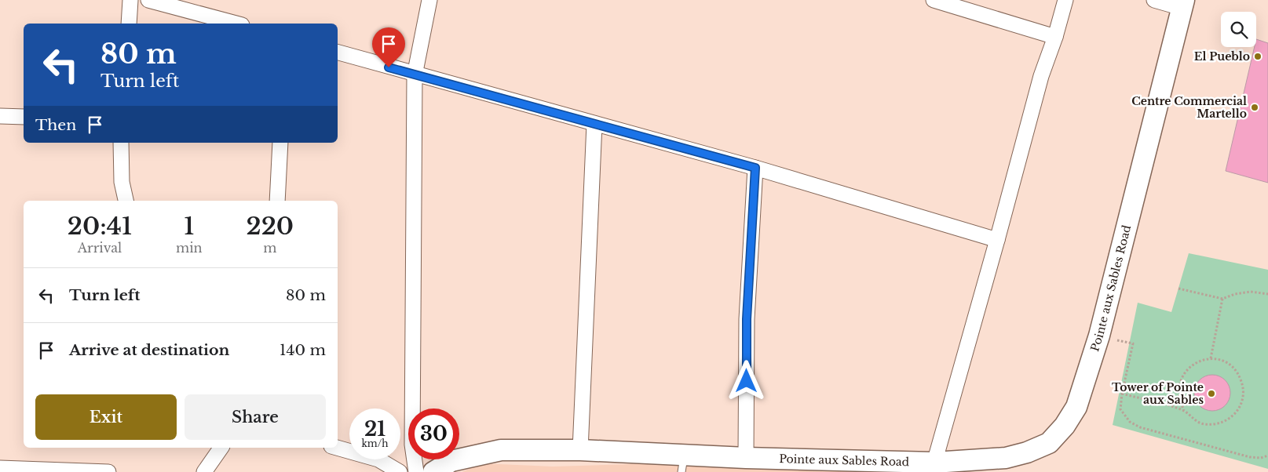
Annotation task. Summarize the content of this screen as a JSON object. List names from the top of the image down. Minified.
{"streets":{"main road":["Pointe aux Sables Road"]},"places":["El Pueblo","Centre Commercial Martello","Tower of Pointe aux Sables"],"page":{"turn":["80 m","Turn left"],"then":"Then","eta":["20:41","Arrival","1","min","220","m"],"list":[{"name":"Turn left","value":"80 m"},{"name":"Arrive at destination","value":"140 m"}],"buttons":["Exit","Share"],"speed":"21 km/h","limit":"30"}}
